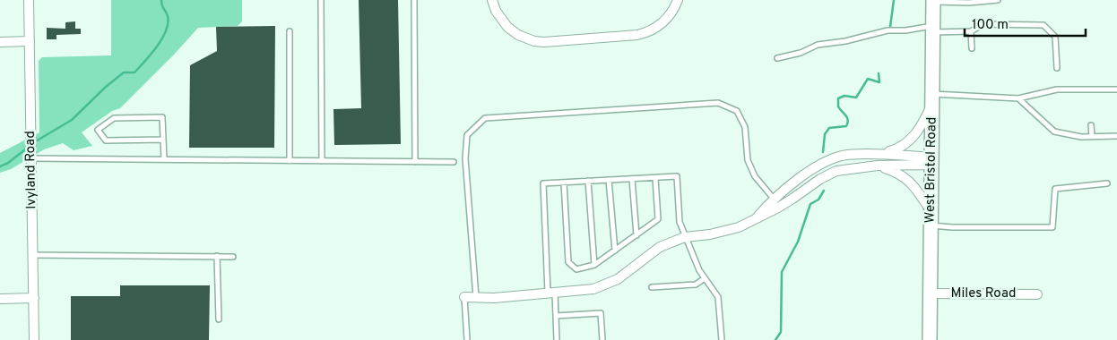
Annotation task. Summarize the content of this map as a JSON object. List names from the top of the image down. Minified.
{"streets":{"main road":["West Bristol Road"],"street":["Ivyland Road","Miles Road"]},"crossings":[["West Bristol Road","Miles Road"]],"scale_bar":"100 m"}
